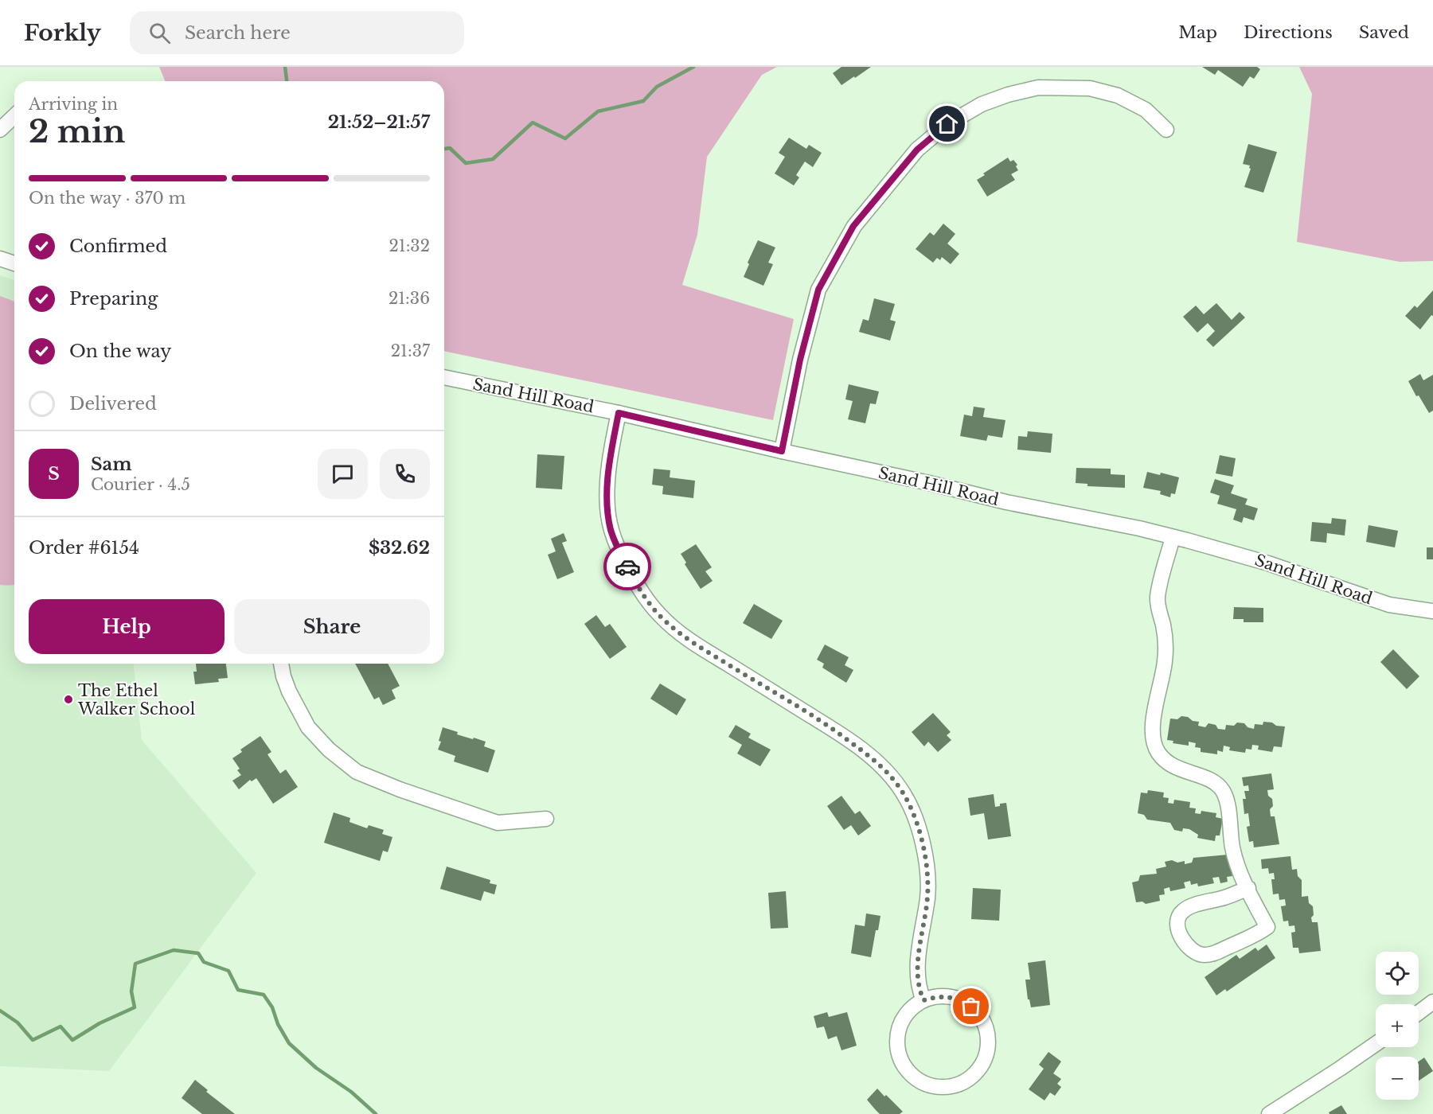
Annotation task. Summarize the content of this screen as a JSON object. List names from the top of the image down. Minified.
{"streets":{"street":["Sand Hill Road"]},"places":["The Ethel Walker School"],"page":{"header":"Forkly","search":"Search here","nav":["Map","Directions","Saved"],"heading":["2 min","Arriving in","21:52–21:57"],"panel":["Sam","Courier · 4.5","Order #6154","$32.62"],"bar":"On the way · 370 m","list":[["Confirmed","21:32"],["Preparing","21:36"],["On the way","21:37"],"Delivered"],"round":"S","buttons":["Help","Share"],"map_buttons":["+","−"]}}
